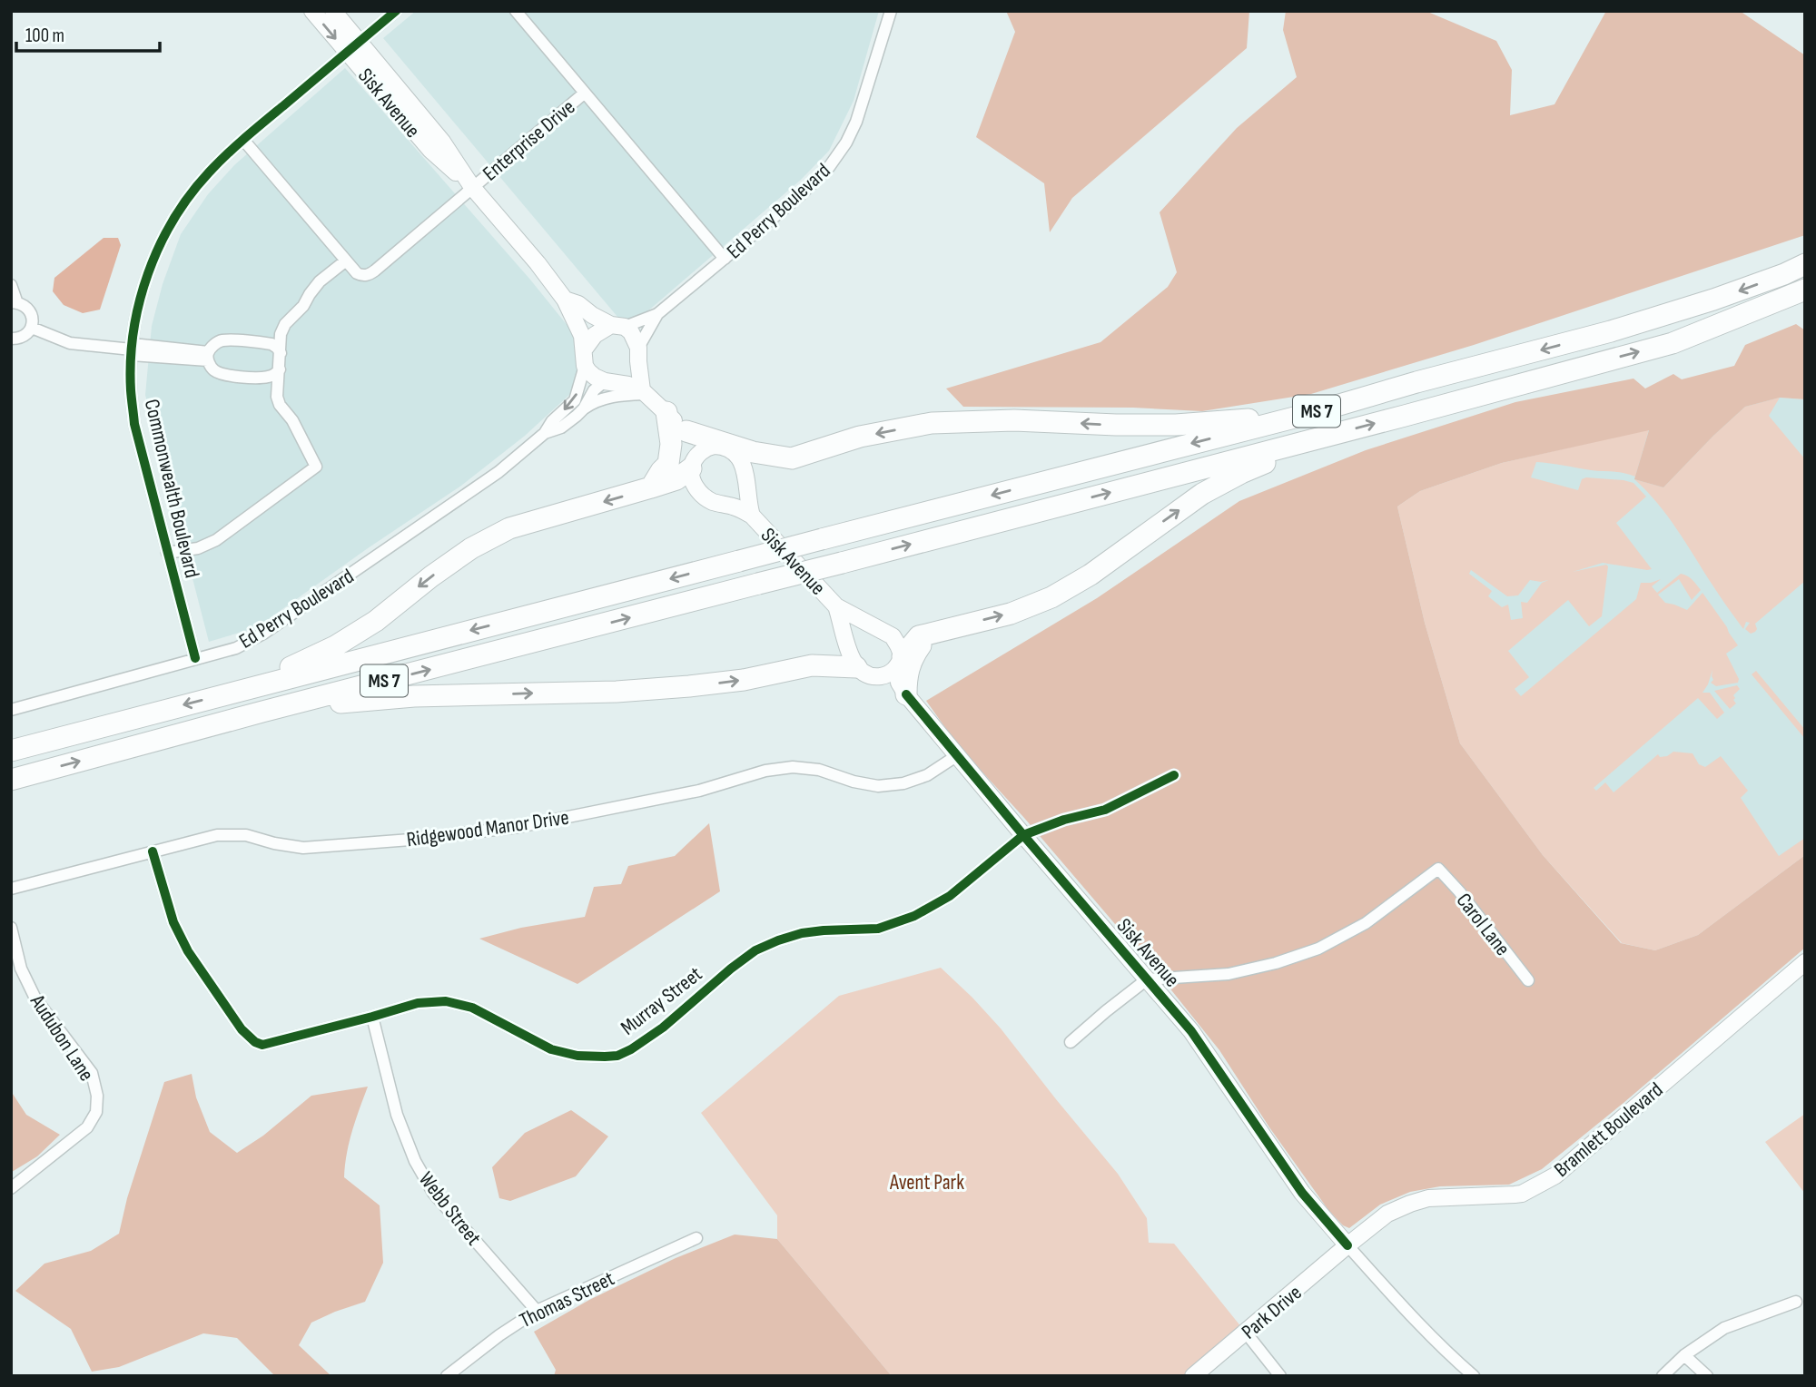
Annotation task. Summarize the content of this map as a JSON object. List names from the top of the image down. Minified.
{"streets":{"highway":["MS 7"],"street":["Sisk Avenue","Enterprise Drive","Ed Perry Boulevard","Commonwealth Boulevard","Ridgewood Manor Drive","Carol Lane","Murray Street","Audubon Lane","Bramlett Boulevard","Webb Street","Thomas Street","Park Drive"]},"crossings":[["Sisk Avenue","Enterprise Drive"],["Sisk Avenue","Ed Perry Boulevard"],["Sisk Avenue","Commonwealth Boulevard"],["Sisk Avenue","Ridgewood Manor Drive"],["Sisk Avenue","Carol Lane"],["Sisk Avenue","Murray Street"],["Sisk Avenue","Bramlett Boulevard"],["Sisk Avenue","Park Drive"],["Ed Perry Boulevard","Commonwealth Boulevard"],["Ridgewood Manor Drive","Murray Street"],["Murray Street","Webb Street"],["Bramlett Boulevard","Park Drive"],["Webb Street","Thomas Street"]],"parks":["Avent Park"],"scale_bar":"100 m"}
